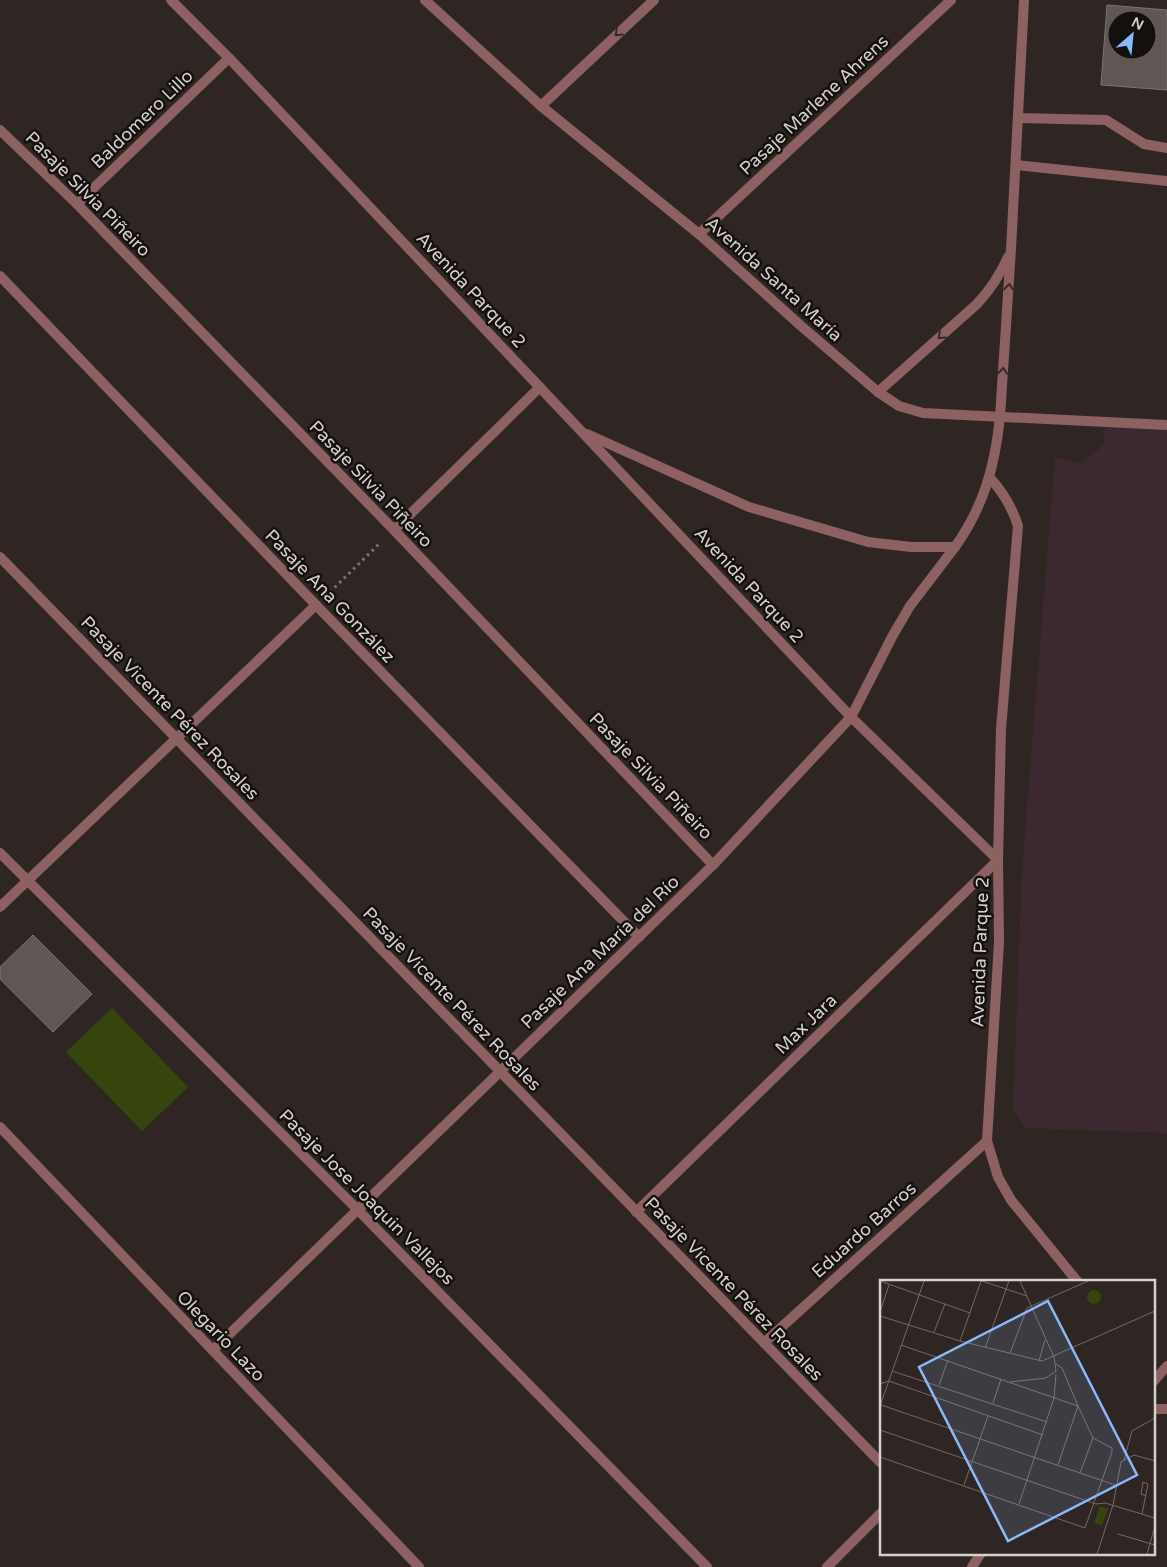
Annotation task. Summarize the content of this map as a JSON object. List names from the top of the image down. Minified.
{"streets":{"street":["Pasaje Marlene Ahrens","Baldomero Lillo","Pasaje Silvia Piñeiro","Avenida Santa María","Avenida Parque 2","Pasaje Ana González","Pasaje Vicente Pérez Rosales","Pasaje Ana María del Río","Max Jara","Pasaje Jose Joaquin Vallejos","Eduardo Barros","Olegario Lazo"]},"crossings":[["Pasaje Marlene Ahrens","Avenida Santa María"],["Baldomero Lillo","Pasaje Silvia Piñeiro"],["Baldomero Lillo","Avenida Parque 2"],["Pasaje Silvia Piñeiro","Pasaje Ana María del Río"],["Avenida Santa María","Pasaje Ana María del Río"],["Avenida Parque 2","Pasaje Ana María del Río"],["Avenida Parque 2","Max Jara"],["Avenida Parque 2","Eduardo Barros"],["Pasaje Ana González","Pasaje Ana María del Río"],["Pasaje Vicente Pérez Rosales","Pasaje Ana María del Río"],["Pasaje Vicente Pérez Rosales","Max Jara"],["Pasaje Vicente Pérez Rosales","Eduardo Barros"],["Pasaje Ana María del Río","Pasaje Jose Joaquin Vallejos"],["Pasaje Ana María del Río","Olegario Lazo"]],"north":"top right"}
